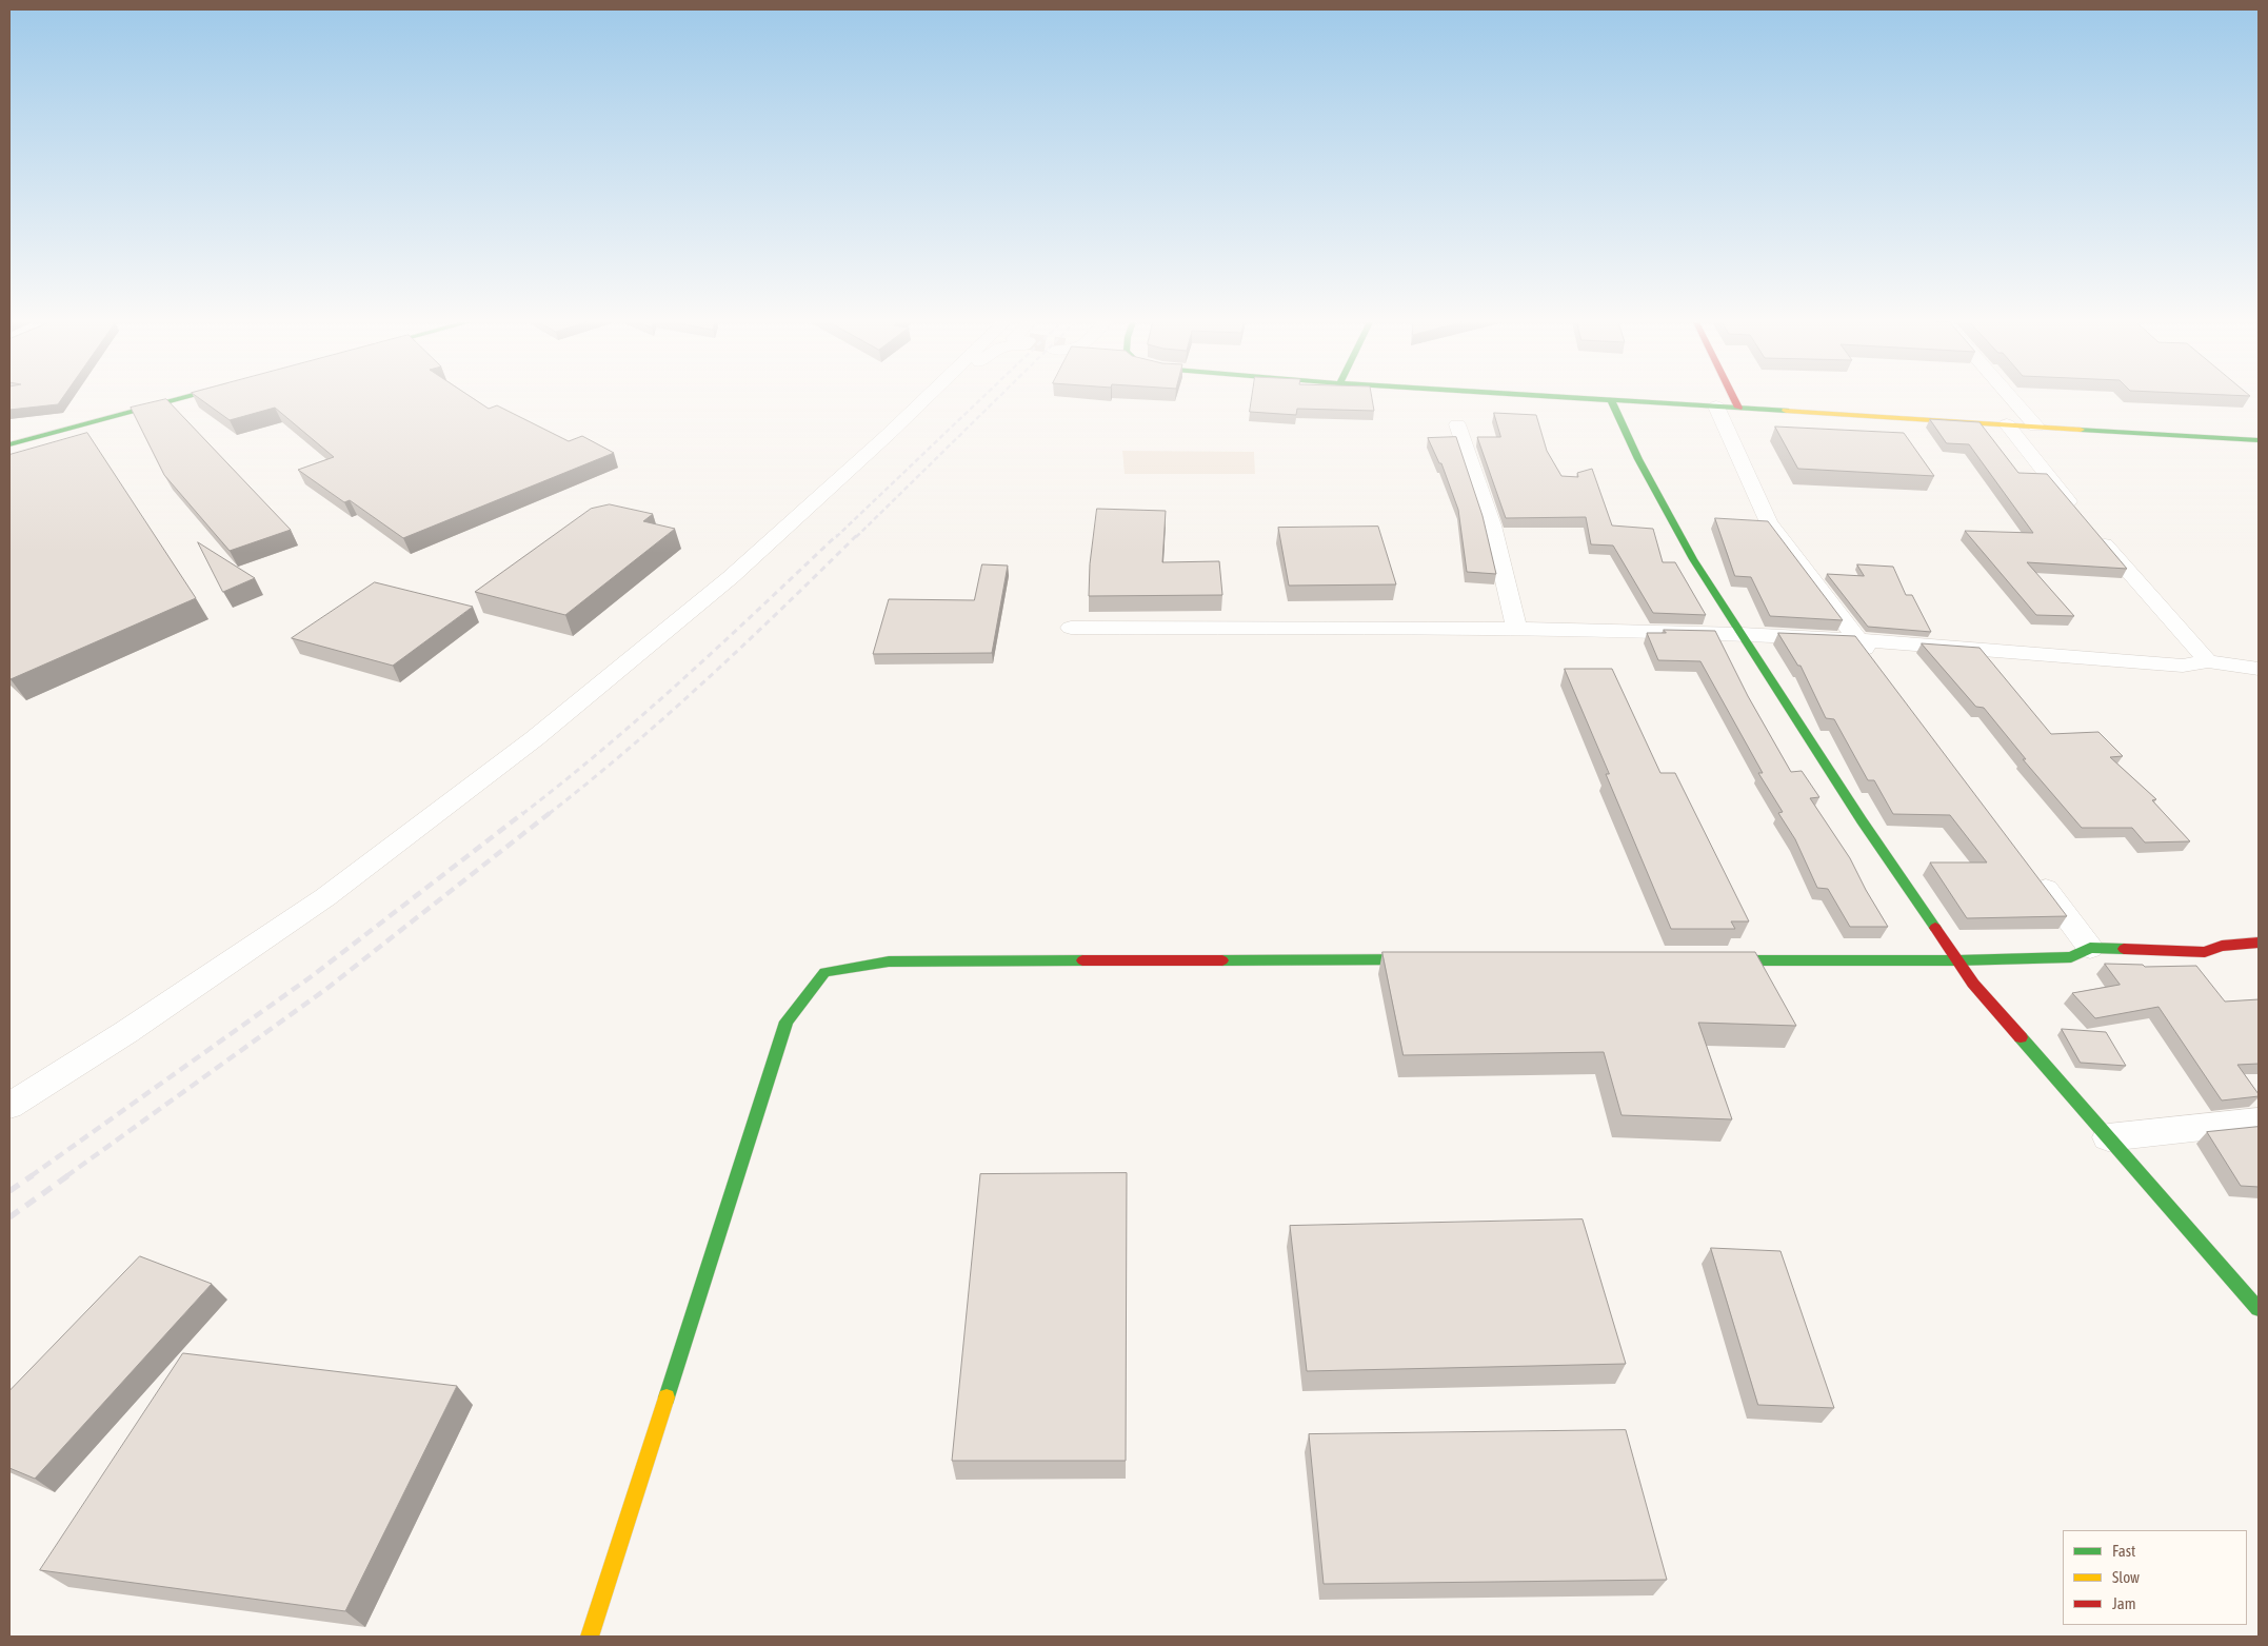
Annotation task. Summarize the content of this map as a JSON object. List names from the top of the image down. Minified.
{"legend":["Fast","Slow","Jam"]}
